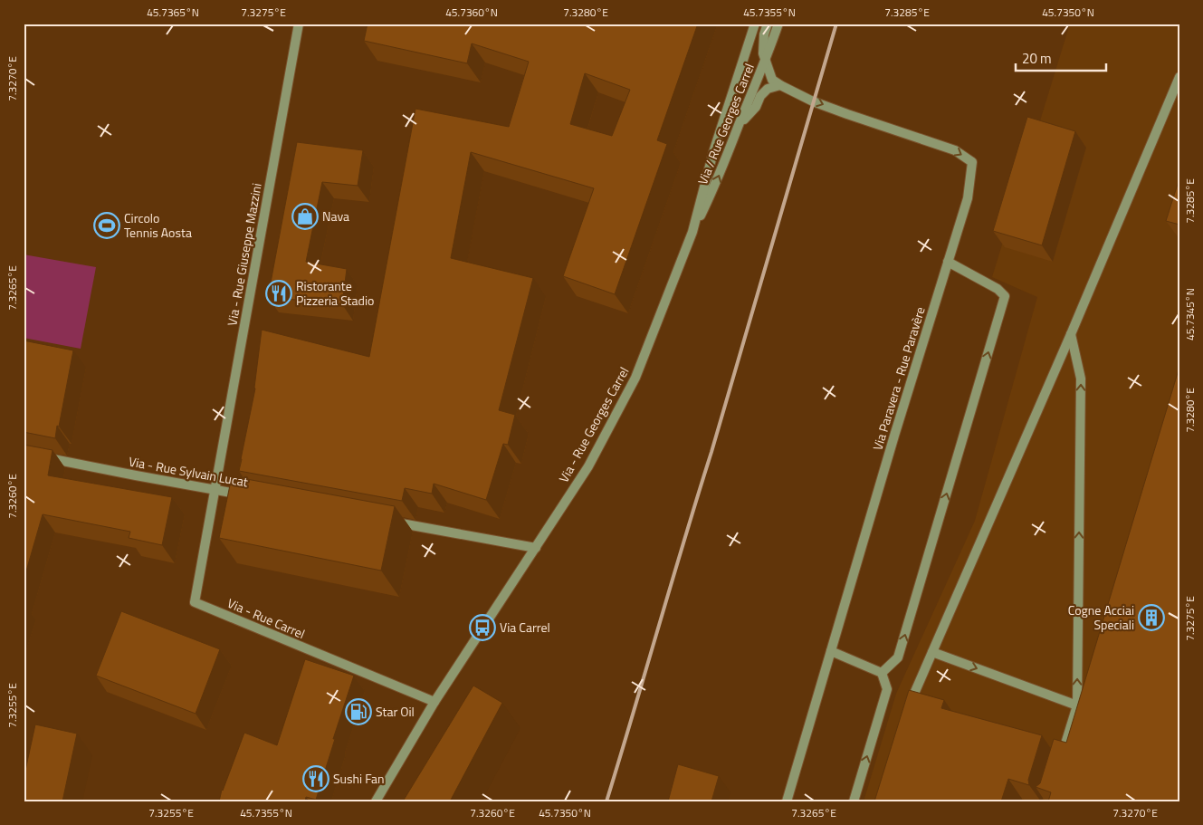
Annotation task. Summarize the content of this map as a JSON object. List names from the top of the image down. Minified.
{"streets":{"street":["Via / Rue Georges Carrel","Via - Rue Giuseppe Mazzini","Via Paravera - Rue Paravère","Via - Rue Georges Carrel","Via - Rue Sylvain Lucat","Via - Rue Carrel"]},"crossings":[["Via / Rue Georges Carrel","Via - Rue Georges Carrel"],["Via - Rue Giuseppe Mazzini","Via - Rue Sylvain Lucat"],["Via - Rue Giuseppe Mazzini","Via - Rue Carrel"],["Via - Rue Georges Carrel","Via - Rue Carrel"],["Via - Rue Sylvain Lucat","Via - Rue Carrel"]],"one_way":["Via / Rue Georges Carrel"],"places":{"shop":["Nava"],"sports":["Circolo Tennis Aosta"],"restaurant":["Ristorante Pizzeria Stadio","Sushi Fan"],"building":["Cogne Acciai Speciali"],"bus stop":["Via Carrel"],"fuel station":["Star Oil"]},"scale_bar":"20 m","coordinates":["45.7365°N","7.3275°E","45.7360°N","7.3280°E","45.7355°N","7.3285°E","45.7350°N","7.3270°E","7.3265°E","45.7345°N","7.3260°E","7.3255°E"]}
